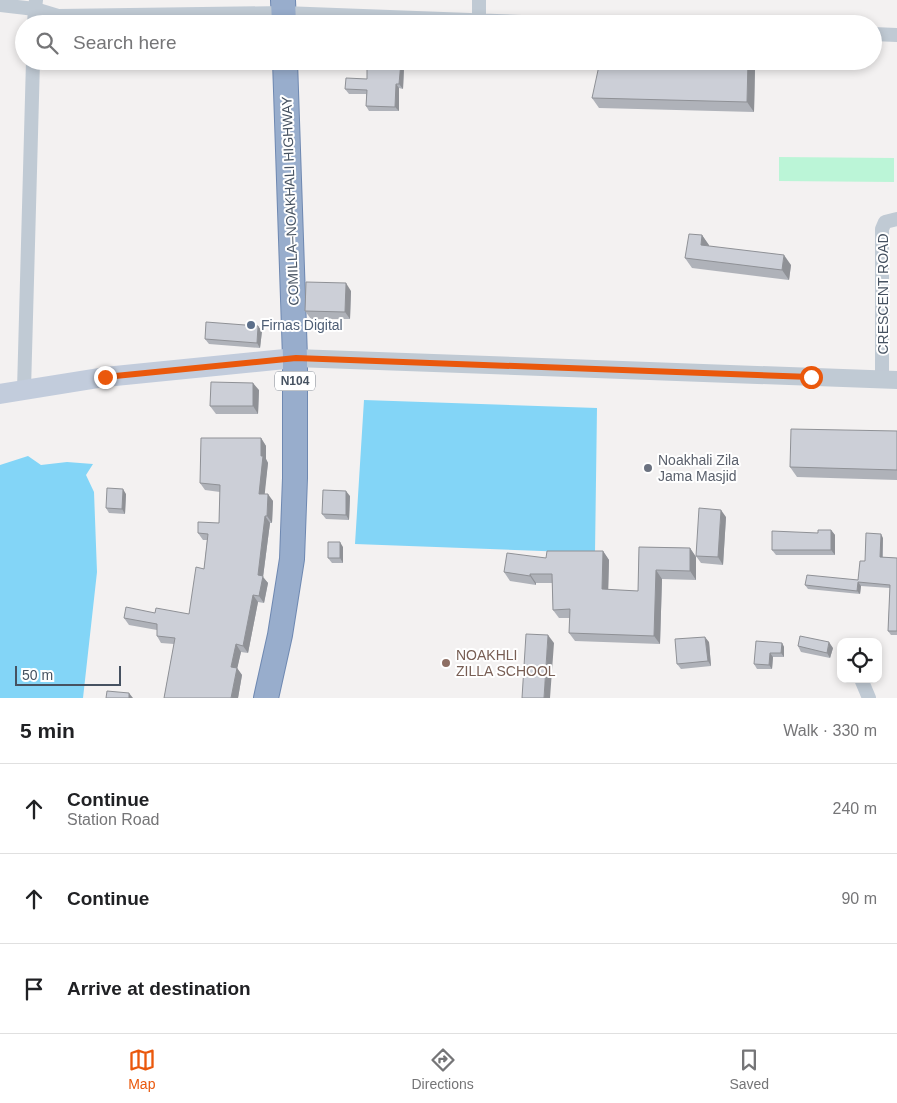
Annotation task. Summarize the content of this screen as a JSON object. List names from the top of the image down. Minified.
{"streets":{"highway":["COMILLA–NOAKHALI HIGHWAY","N104"],"street":["CRESCENT ROAD"]},"places":["Firnas Digital","Noakhali Zila Jama Masjid","NOAKHLI ZILLA SCHOOL"],"scale_bar":"50 m","page":{"search":"Search here","scale":"50 m","heading":["5 min","Walk · 330 m"],"list":[["Continue","Station Road","240 m"],["Continue","90 m"],"Arrive at destination"],"nav":["Map","Directions","Saved"]}}
